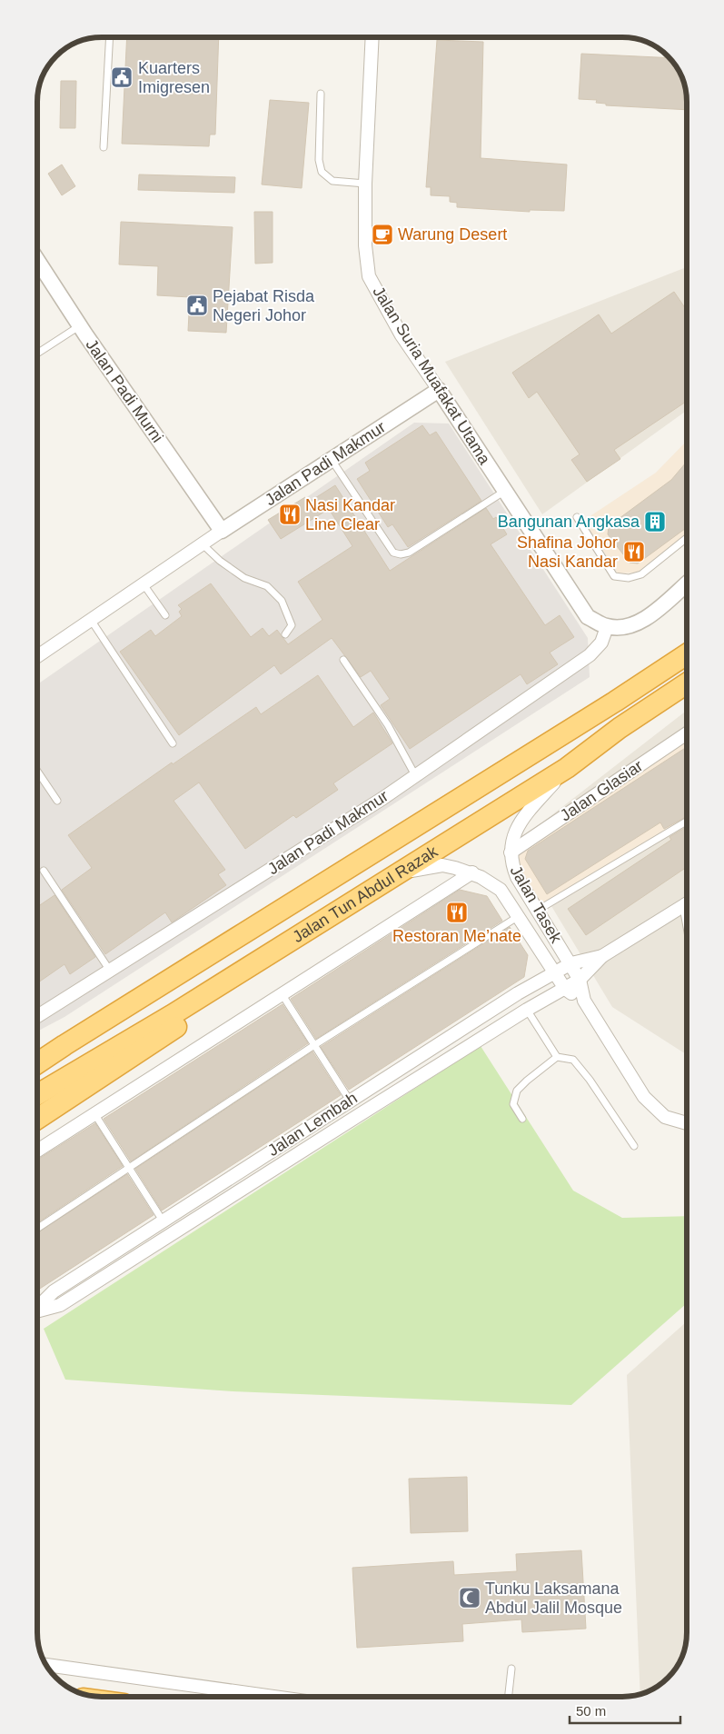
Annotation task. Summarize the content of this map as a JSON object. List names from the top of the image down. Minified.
{"streets":{"highway":["Jalan Tun Abdul Razak"],"street":["Jalan Suria Muafakat Utama","Jalan Padi Murni","Jalan Padi Makmur","Jalan Glasiar","Jalan Tasek","Jalan Lembah"]},"crossings":[["Jalan Suria Muafakat Utama","Jalan Padi Makmur"],["Jalan Padi Murni","Jalan Padi Makmur"],["Jalan Glasiar","Jalan Tasek"],["Jalan Tun Abdul Razak","Jalan Tasek"],["Jalan Tasek","Jalan Lembah"]],"places":{"public building":["Kuarters Imigresen","Pejabat Risda Negeri Johor"],"cafe":["Warung Desert"],"restaurant":["Nasi Kandar Line Clear","Shafina Johor Nasi Kandar","Restoran Me’nate"],"building":["Bangunan Angkasa"],"mosque":["Tunku Laksamana Abdul Jalil Mosque"]},"scale_bar":"50 m"}
